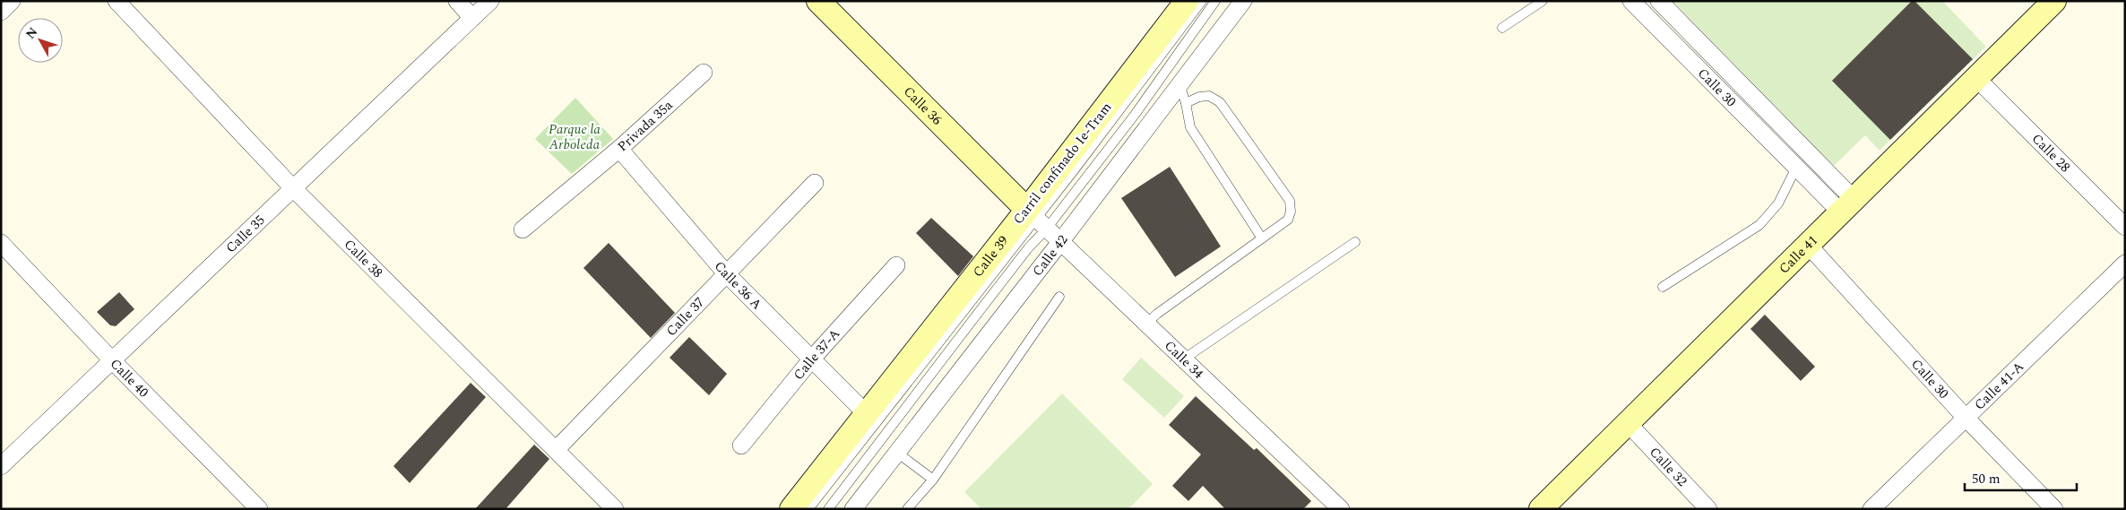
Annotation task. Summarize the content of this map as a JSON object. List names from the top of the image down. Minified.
{"streets":{"street":["Calle 30","Calle 36","Privada 35a","Calle 28","Calle 35","Calle 42","Calle 41","Calle 39","Calle 38","Calle 36 A","Calle 37","Calle 37-A","Calle 34","Calle 40","Calle 41-A","Calle 32"],"lane":["Carril confinado Ie-Tram"]},"crossings":[["Calle 30","Calle 41"],["Calle 30","Calle 41-A"],["Calle 36","Carril confinado Ie-Tram"],["Calle 36","Calle 39"],["Calle 36","Calle 34"],["Privada 35a","Calle 36 A"],["Calle 28","Calle 41"],["Carril confinado Ie-Tram","Calle 39"],["Carril confinado Ie-Tram","Calle 34"],["Calle 35","Calle 38"],["Calle 35","Calle 40"],["Calle 42","Calle 34"],["Calle 41","Calle 32"],["Calle 39","Calle 36 A"],["Calle 39","Calle 34"],["Calle 38","Calle 37"],["Calle 36 A","Calle 37"],["Calle 36 A","Calle 37-A"]],"parks":["Parque la Arboleda"],"scale_bar":"50 m","north":"top left"}
